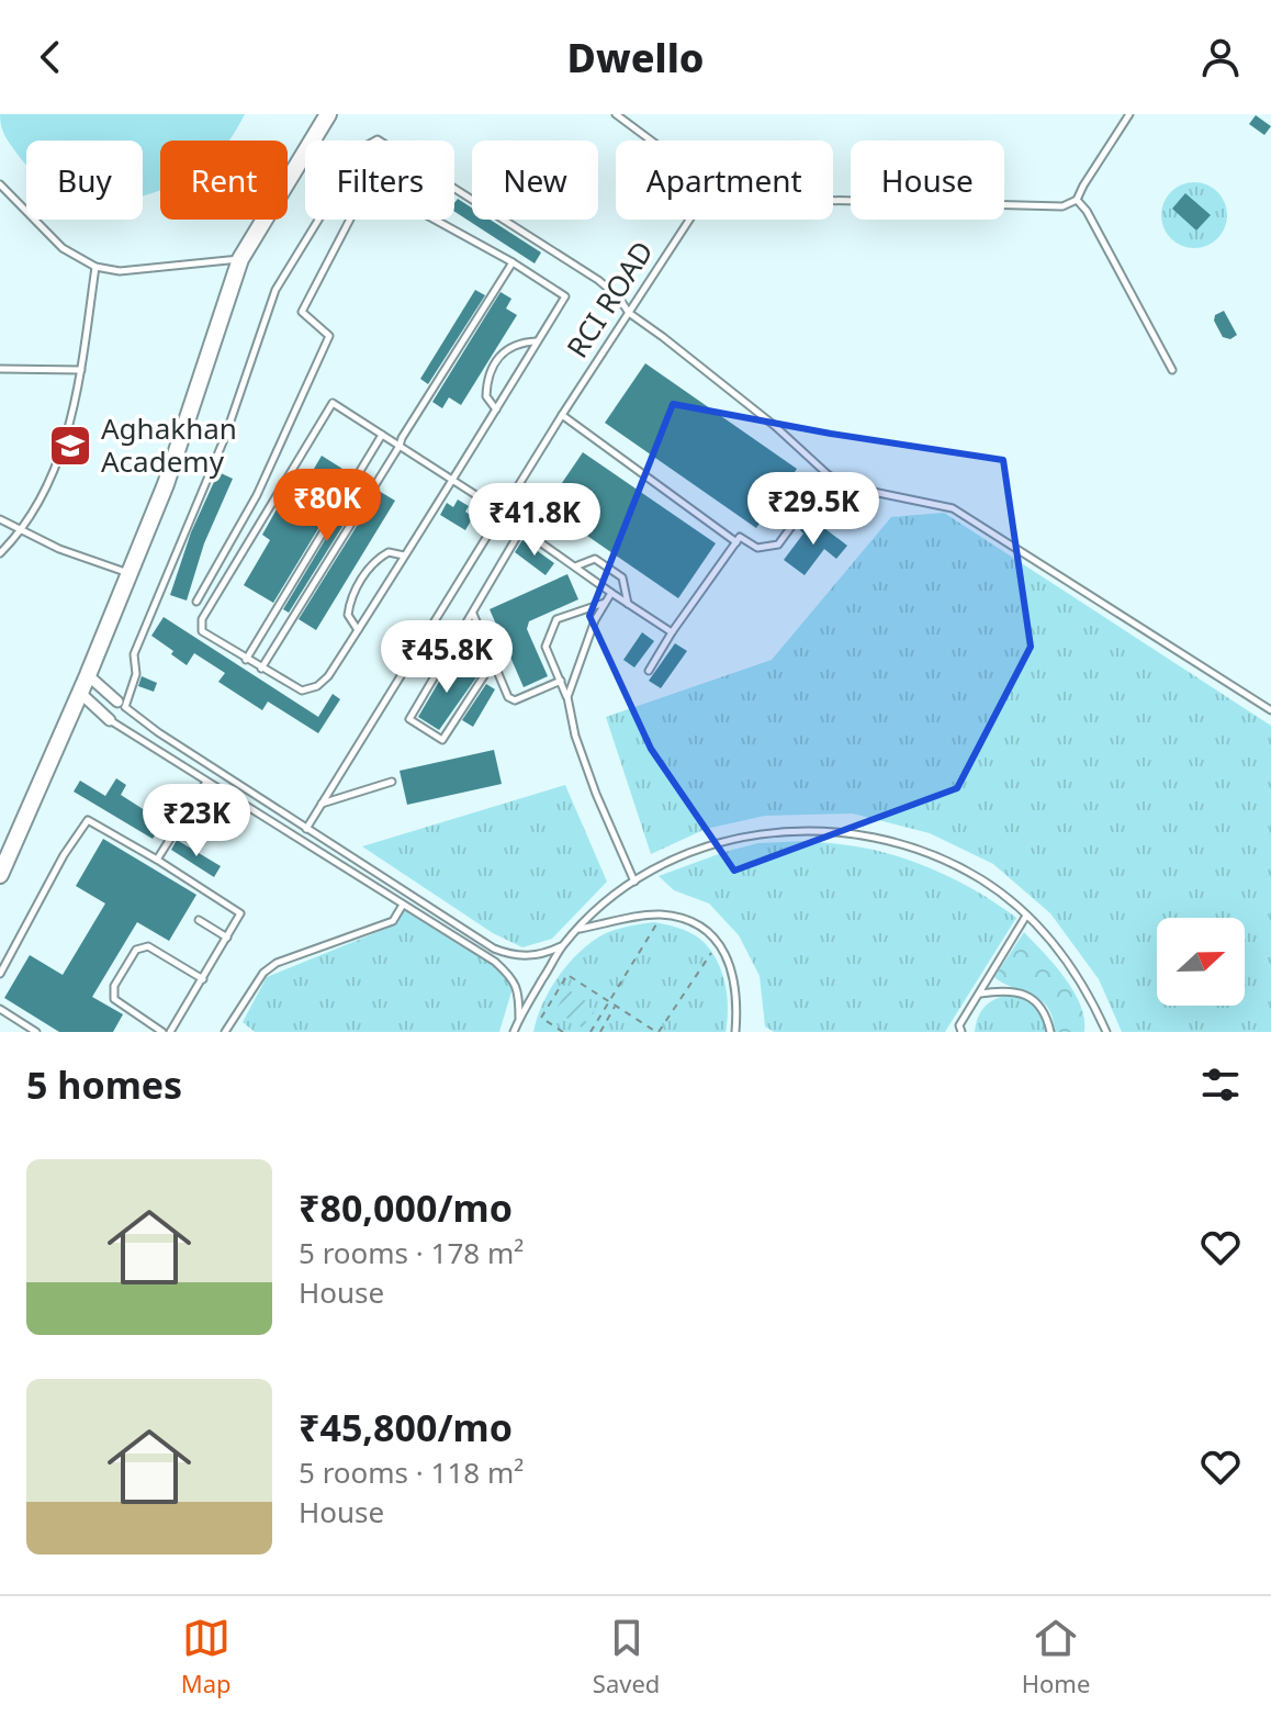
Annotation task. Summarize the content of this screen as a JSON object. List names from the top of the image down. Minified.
{"streets":{"lane":["RCI ROAD"]},"places":{"school or university":["Aghakhan Academy"]},"north":"right","page":{"header":"Dwello","chip":["Buy","Rent","Filters","New","Apartment","House"],"price":["₹80K","₹29.5K","₹41.8K","₹45.8K","₹23K"],"heading":"5 homes","list":[{"name":"₹80,000/mo","note":"5 rooms · 178 m² · House"},{"name":"₹45,800/mo","note":"5 rooms · 118 m² · House"}],"tabs":["Map","Saved","Home"]}}
